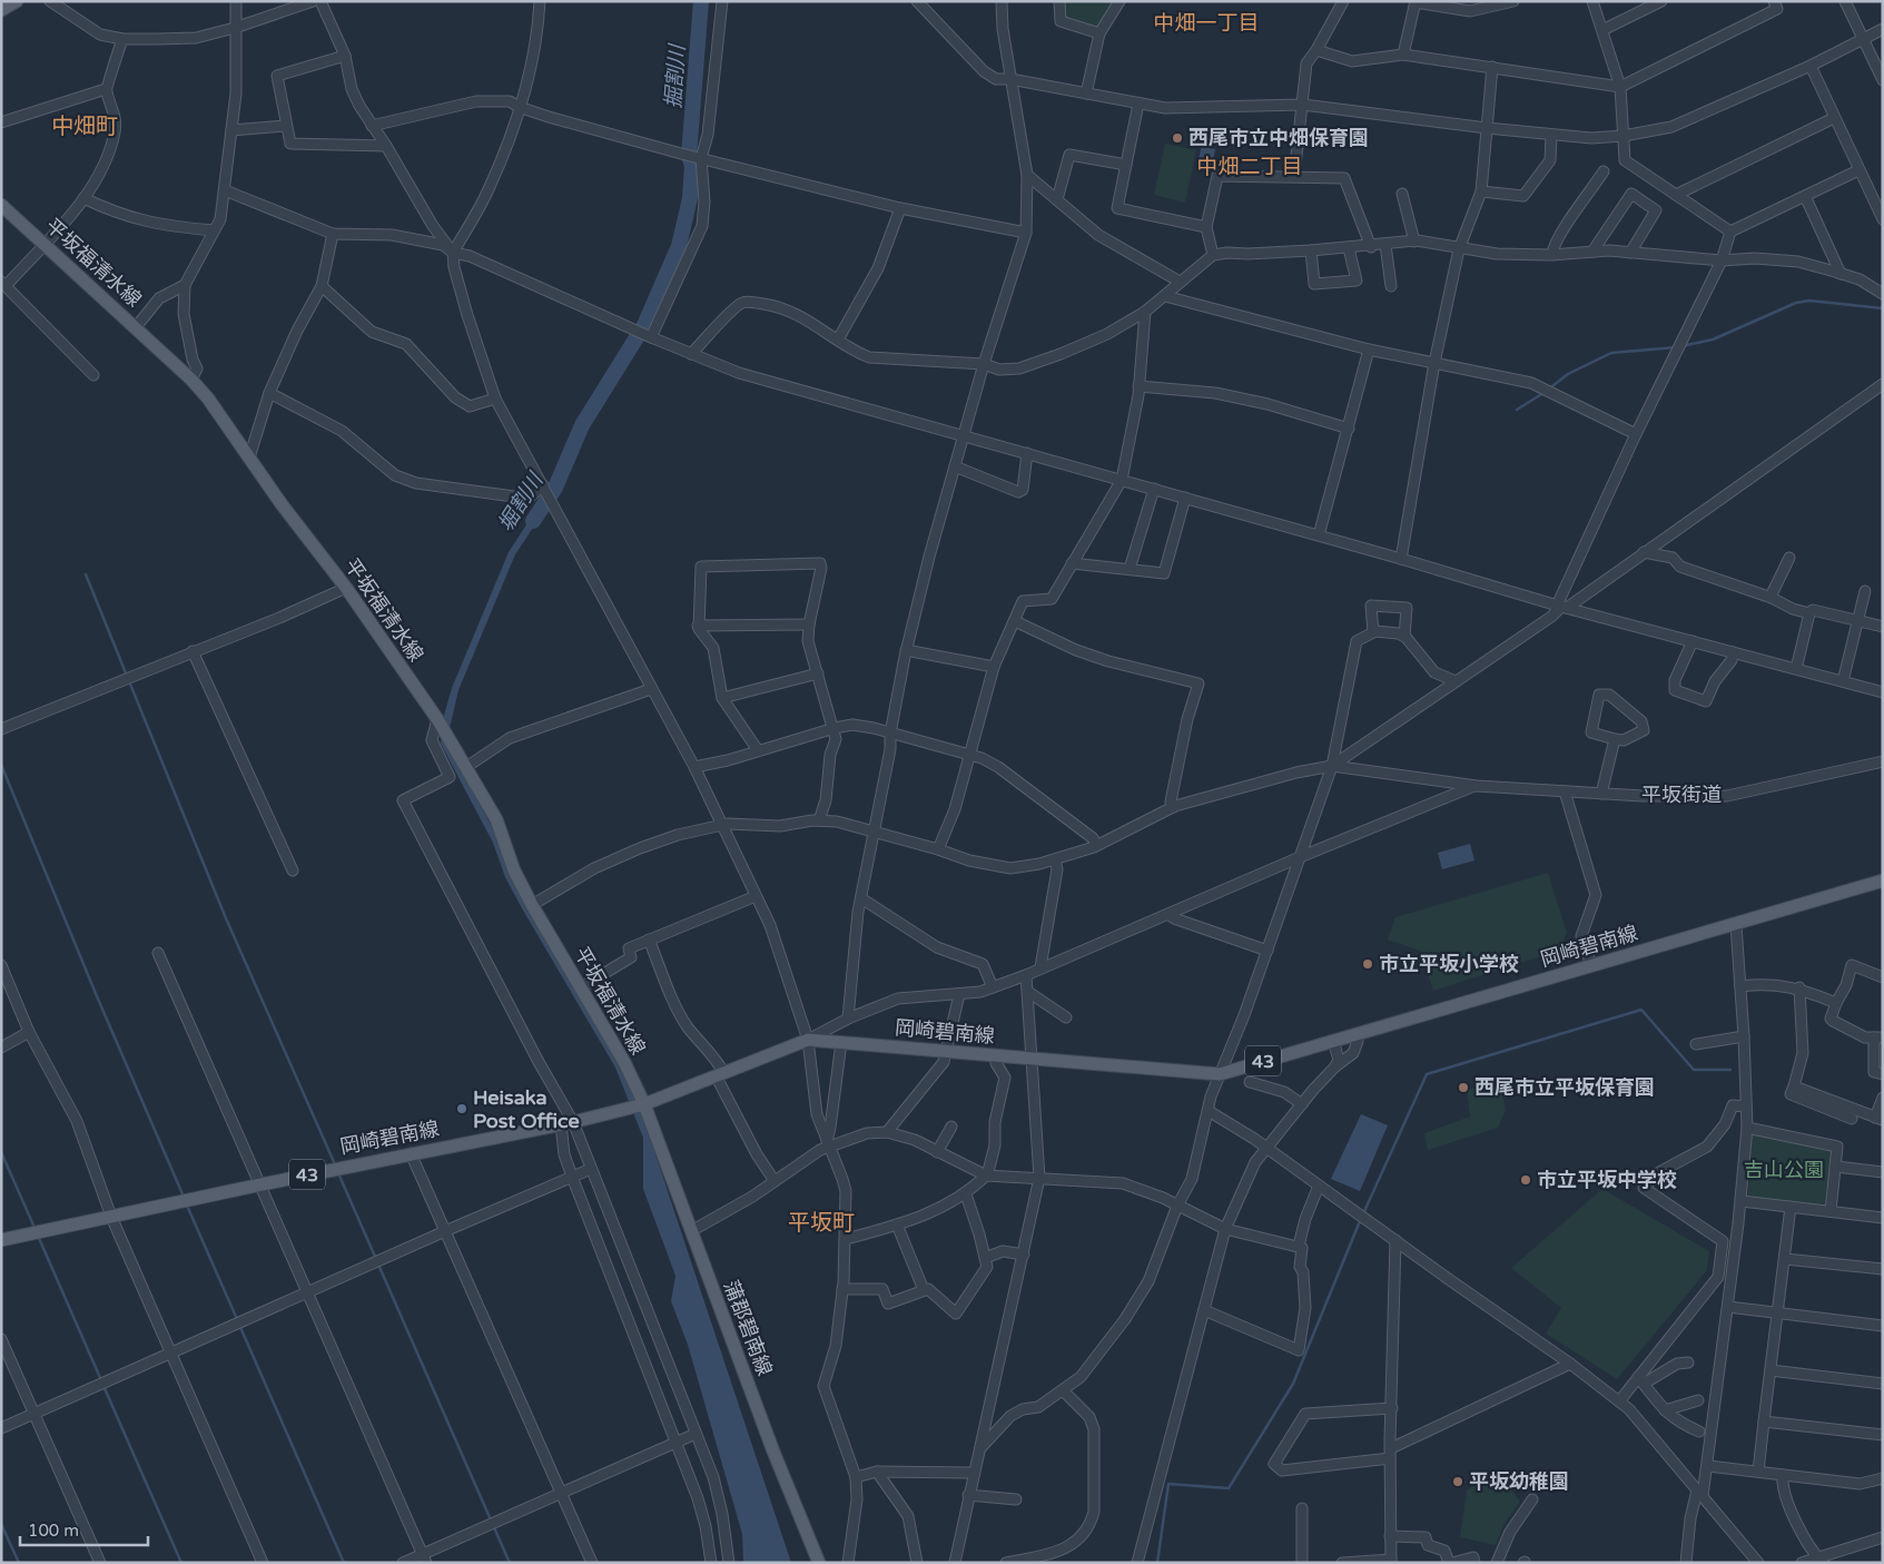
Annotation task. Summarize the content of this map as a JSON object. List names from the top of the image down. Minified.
{"streets":{"main road":["平坂福清水線","岡崎碧南線","43","蒲郡碧南線"],"street":["平坂街道"]},"crossings":[["平坂福清水線","岡崎碧南線"],["平坂福清水線","蒲郡碧南線"],["岡崎碧南線","蒲郡碧南線"]],"districts":["中畑一丁目","中畑町","中畑二丁目","平坂町"],"water":["掘割川","堀割川"],"parks":["吉山公園"],"places":["西尾市立中畑保育園","市立平坂小学校","西尾市立平坂保育園","Heisaka Post Office","市立平坂中学校","平坂幼稚園"],"scale_bar":"100 m"}
